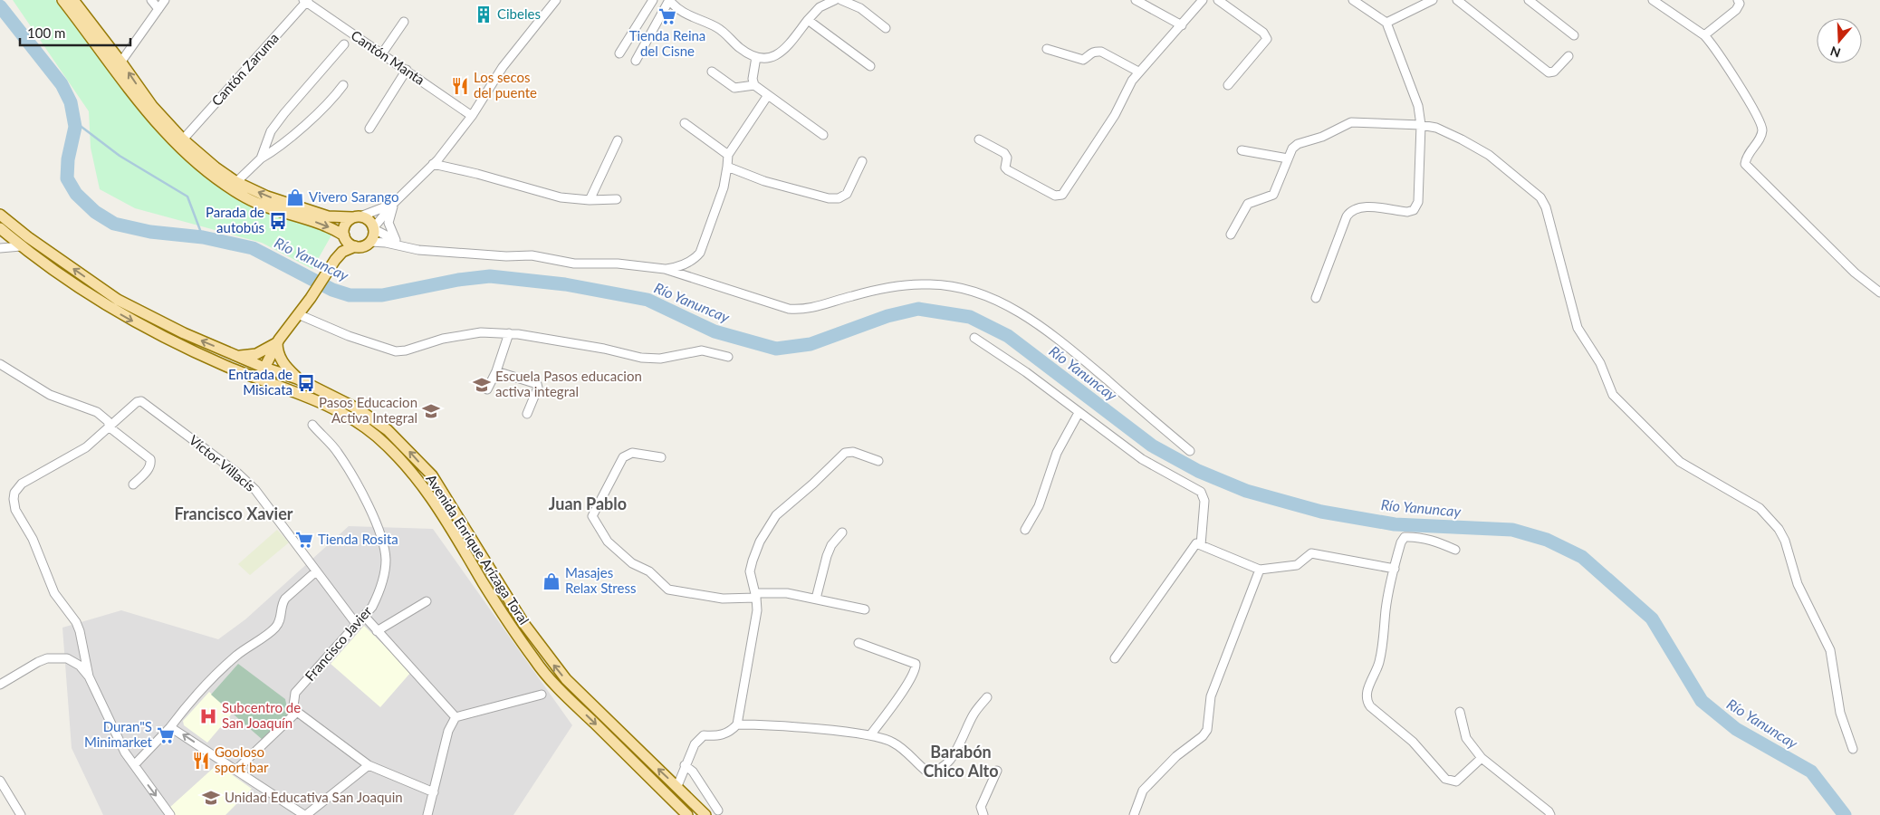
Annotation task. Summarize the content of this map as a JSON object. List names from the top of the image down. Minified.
{"streets":{"main road":["Avenida Enrique Arízaga Toral"],"street":["Cantón Manta","Cantón Zaruma","Víctor Villacís","Francisco Javier"]},"crossings":[["Cantón Manta","Cantón Zaruma"],["Víctor Villacís","Francisco Javier"]],"districts":["Juan Pablo","Francisco Xavier","Barabón Chico Alto"],"water":["Río Yanuncay"],"places":{"building":["Cibeles"],"supermarket":["Tienda Reina del Cisne","Tienda Rosita","Duran\"S Minimarket"],"restaurant":["Los secos del puente","Gooloso sport bar"],"shop":["Vivero Sarango","Masajes Relax Stress"],"bus stop":["Parada de autobús","Entrada de Misicata"],"school or university":["Escuela Pasos educacion activa integral","Pasos Educacion Activa Integral","Unidad Educativa San Joaquin"],"hospital":["Subcentro de San Joaquín"]},"scale_bar":"100 m","north":"bottom"}
